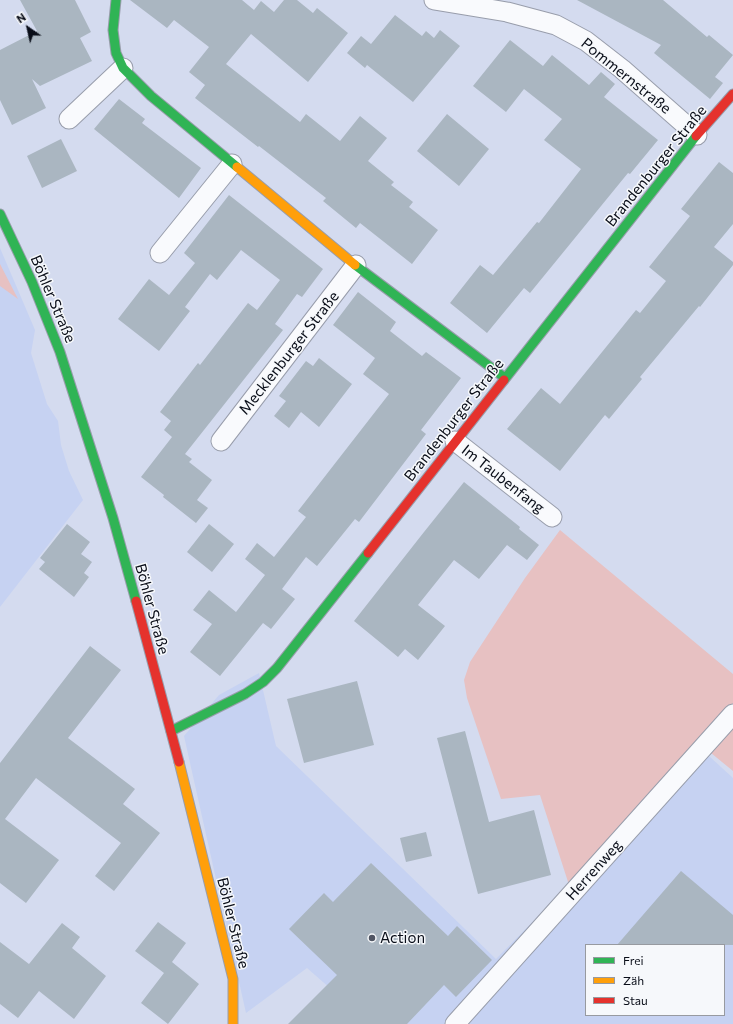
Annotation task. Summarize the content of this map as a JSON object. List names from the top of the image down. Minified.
{"streets":{"street":["Pommernstraße","Brandenburger Straße","Böhler Straße","Mecklenburger Straße","Im Taubenfang","Herrenweg"]},"crossings":[["Pommernstraße","Brandenburger Straße"],["Brandenburger Straße","Böhler Straße"],["Brandenburger Straße","Im Taubenfang"]],"places":["Action"],"legend":["Frei","Zäh","Stau"],"north":"top left"}
